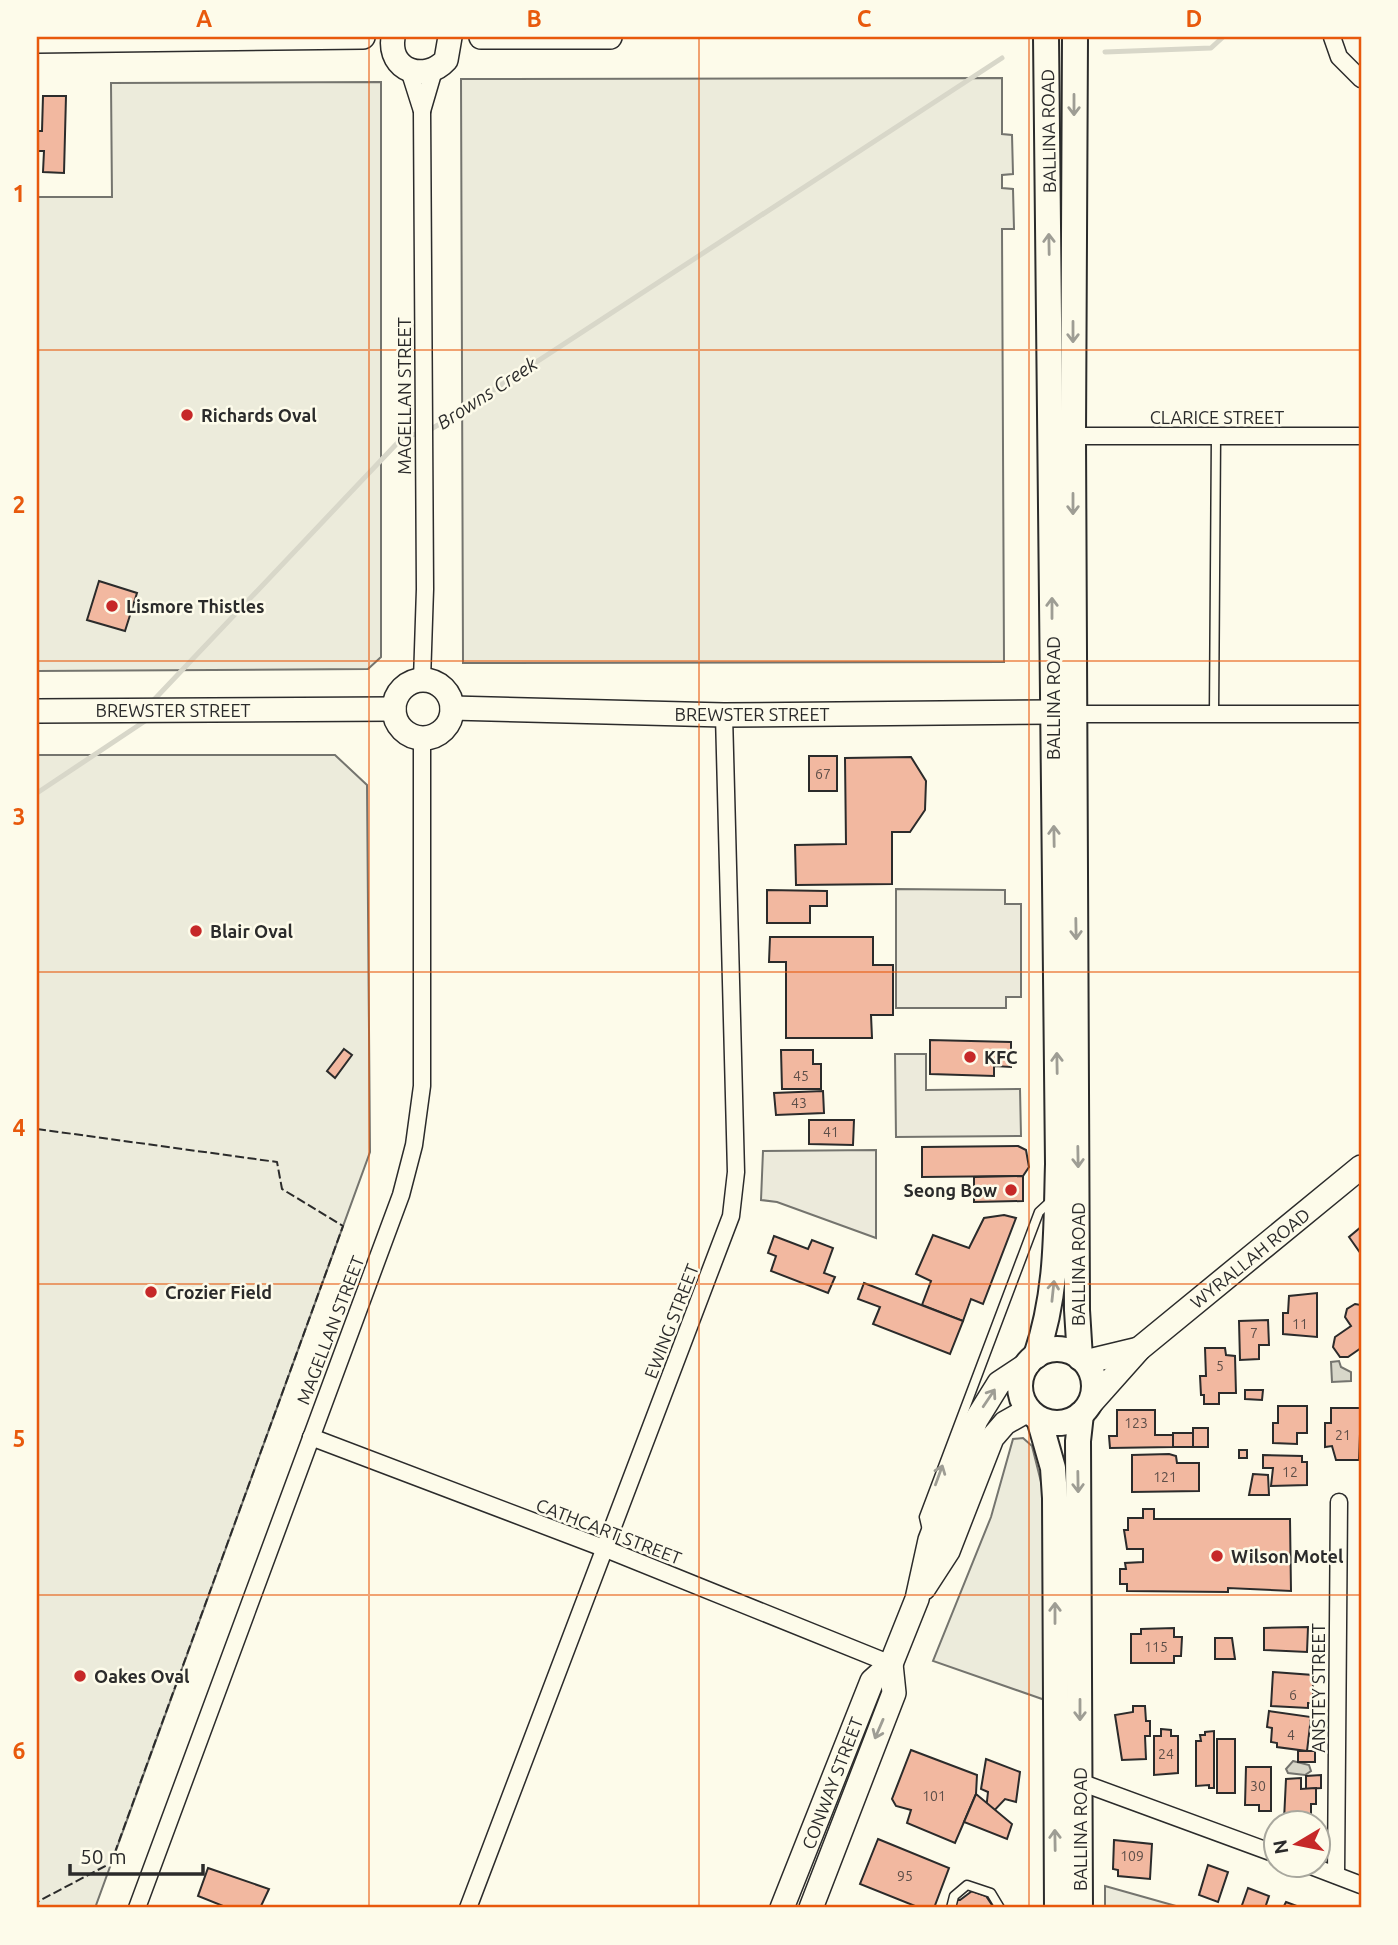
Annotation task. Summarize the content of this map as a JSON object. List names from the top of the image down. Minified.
{"streets":{"main road":["BALLINA ROAD"],"street":["MAGELLAN STREET","CLARICE STREET","BREWSTER STREET","WYRALLAH ROAD","EWING STREET","CATHCART STREET","ANSTEY STREET","CONWAY STREET"]},"crossings":[["BALLINA ROAD","CLARICE STREET"],["BALLINA ROAD","BREWSTER STREET"],["BALLINA ROAD","WYRALLAH ROAD"],["BALLINA ROAD","CONWAY STREET"],["MAGELLAN STREET","BREWSTER STREET"],["MAGELLAN STREET","CATHCART STREET"],["BREWSTER STREET","EWING STREET"],["WYRALLAH ROAD","CONWAY STREET"],["EWING STREET","CATHCART STREET"],["CATHCART STREET","CONWAY STREET"]],"water":["Browns Creek"],"places":["Richards Oval","Lismore Thistles","Blair Oval","KFC","Seong Bow","Crozier Field","Wilson Motel","Oakes Oval"],"house_numbers":["67","45","43","41","11","7","5","123","21","12","121","115","6","4","24","30","101","109","95"],"scale_bar":"50 m","north":"left","grid":{"columns":["A","B","C","D"],"rows":["1","2","3","4","5","6"]}}
